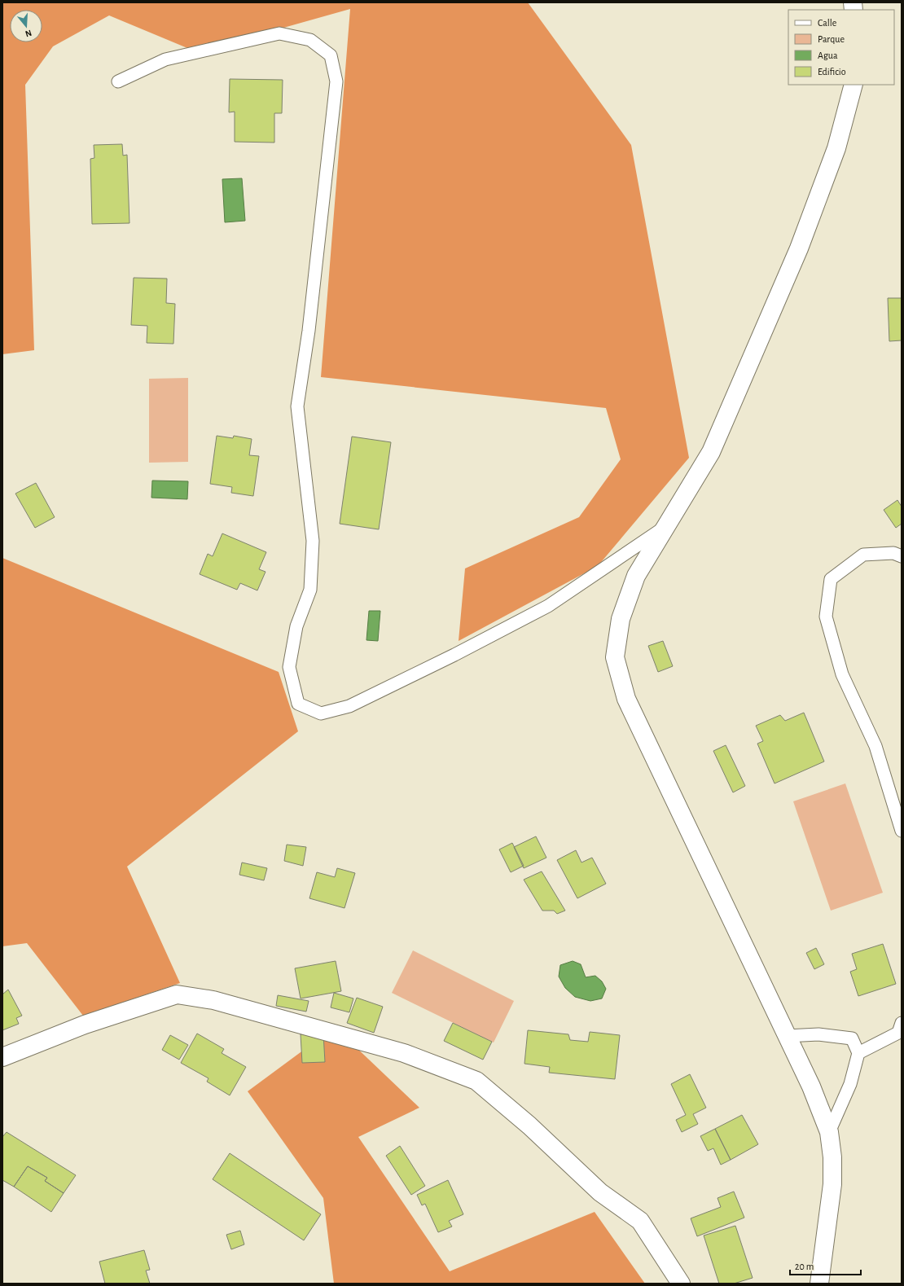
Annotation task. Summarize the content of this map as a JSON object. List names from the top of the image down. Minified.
{"legend":["Calle","Parque","Agua","Edificio"],"scale_bar":"20 m","north":"bottom"}
